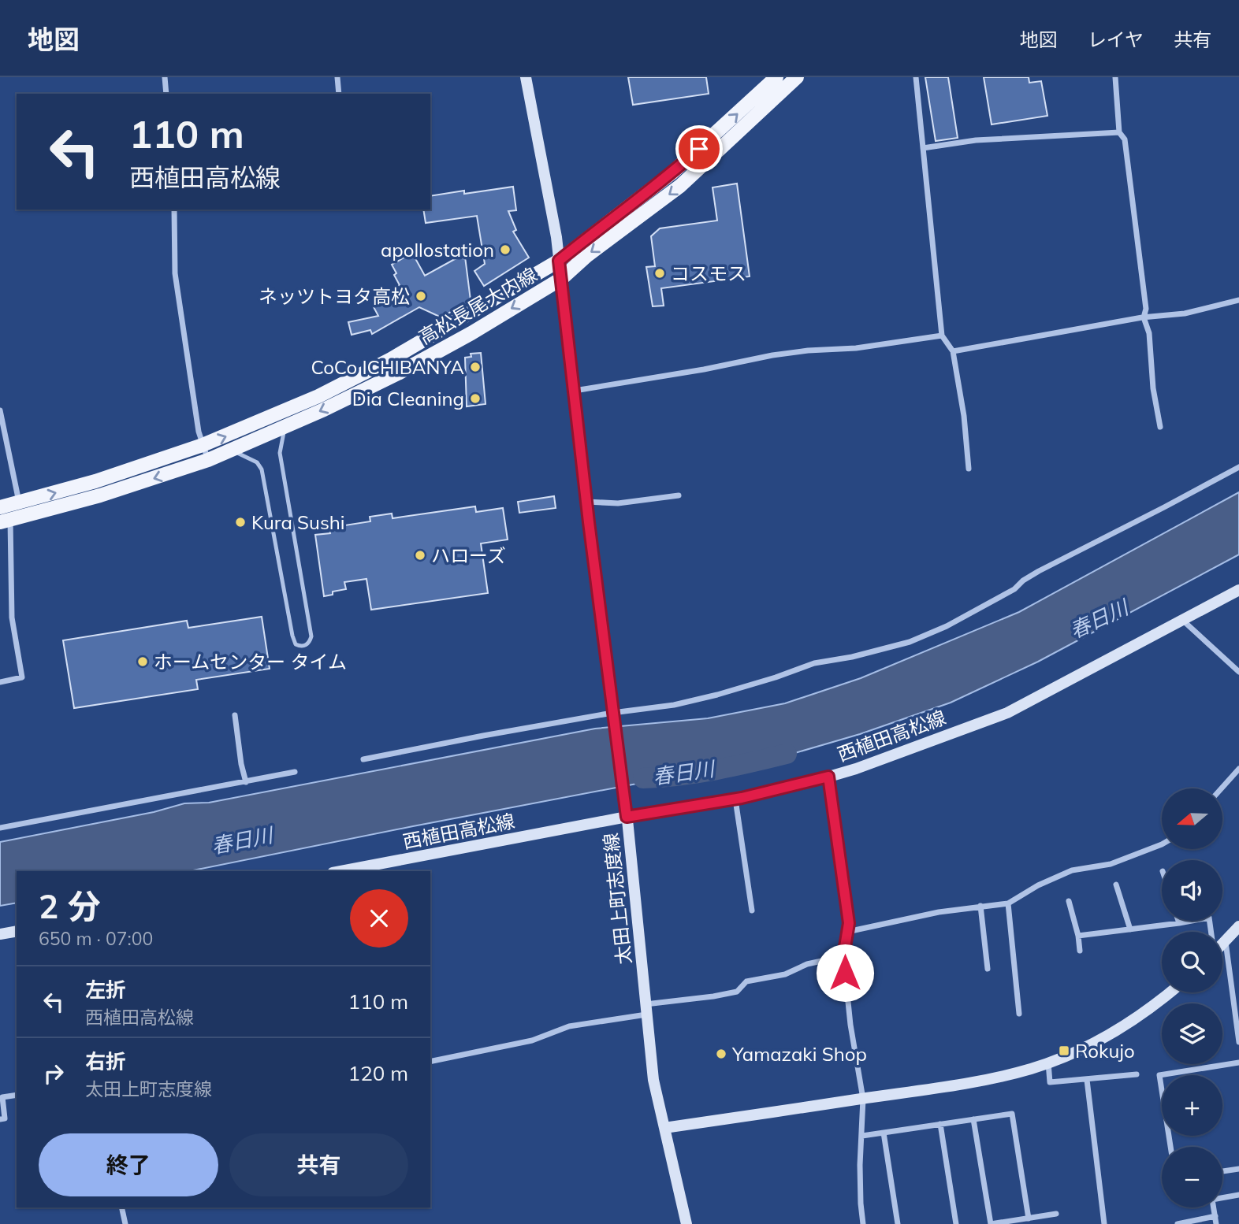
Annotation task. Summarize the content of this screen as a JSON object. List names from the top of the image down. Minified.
{"streets":{"main road":["高松長尾大内線","西植田高松線","太田上町志度線"]},"crossings":[["高松長尾大内線","太田上町志度線"],["西植田高松線","太田上町志度線"]],"water":["春日川"],"places":{"other":["apollostation","コスモス","ネッツトヨタ高松","CoCo ICHIBANYA","Dia Cleaning","Kura Sushi","ハローズ","ホームセンター タイム","Yamazaki Shop"],"transit":["Rokujo"]},"north":"left","page":{"header":"地図","nav":["地図","レイヤ","共有"],"turn":["110 m","西植田高松線"],"map_buttons":["+","−"],"heading":["2 分","650 m · 07:00"],"list":[{"name":"左折","note":"西植田高松線","value":"110 m"},{"name":"右折","note":"太田上町志度線","value":"120 m"}],"buttons":["終了","共有"]}}
